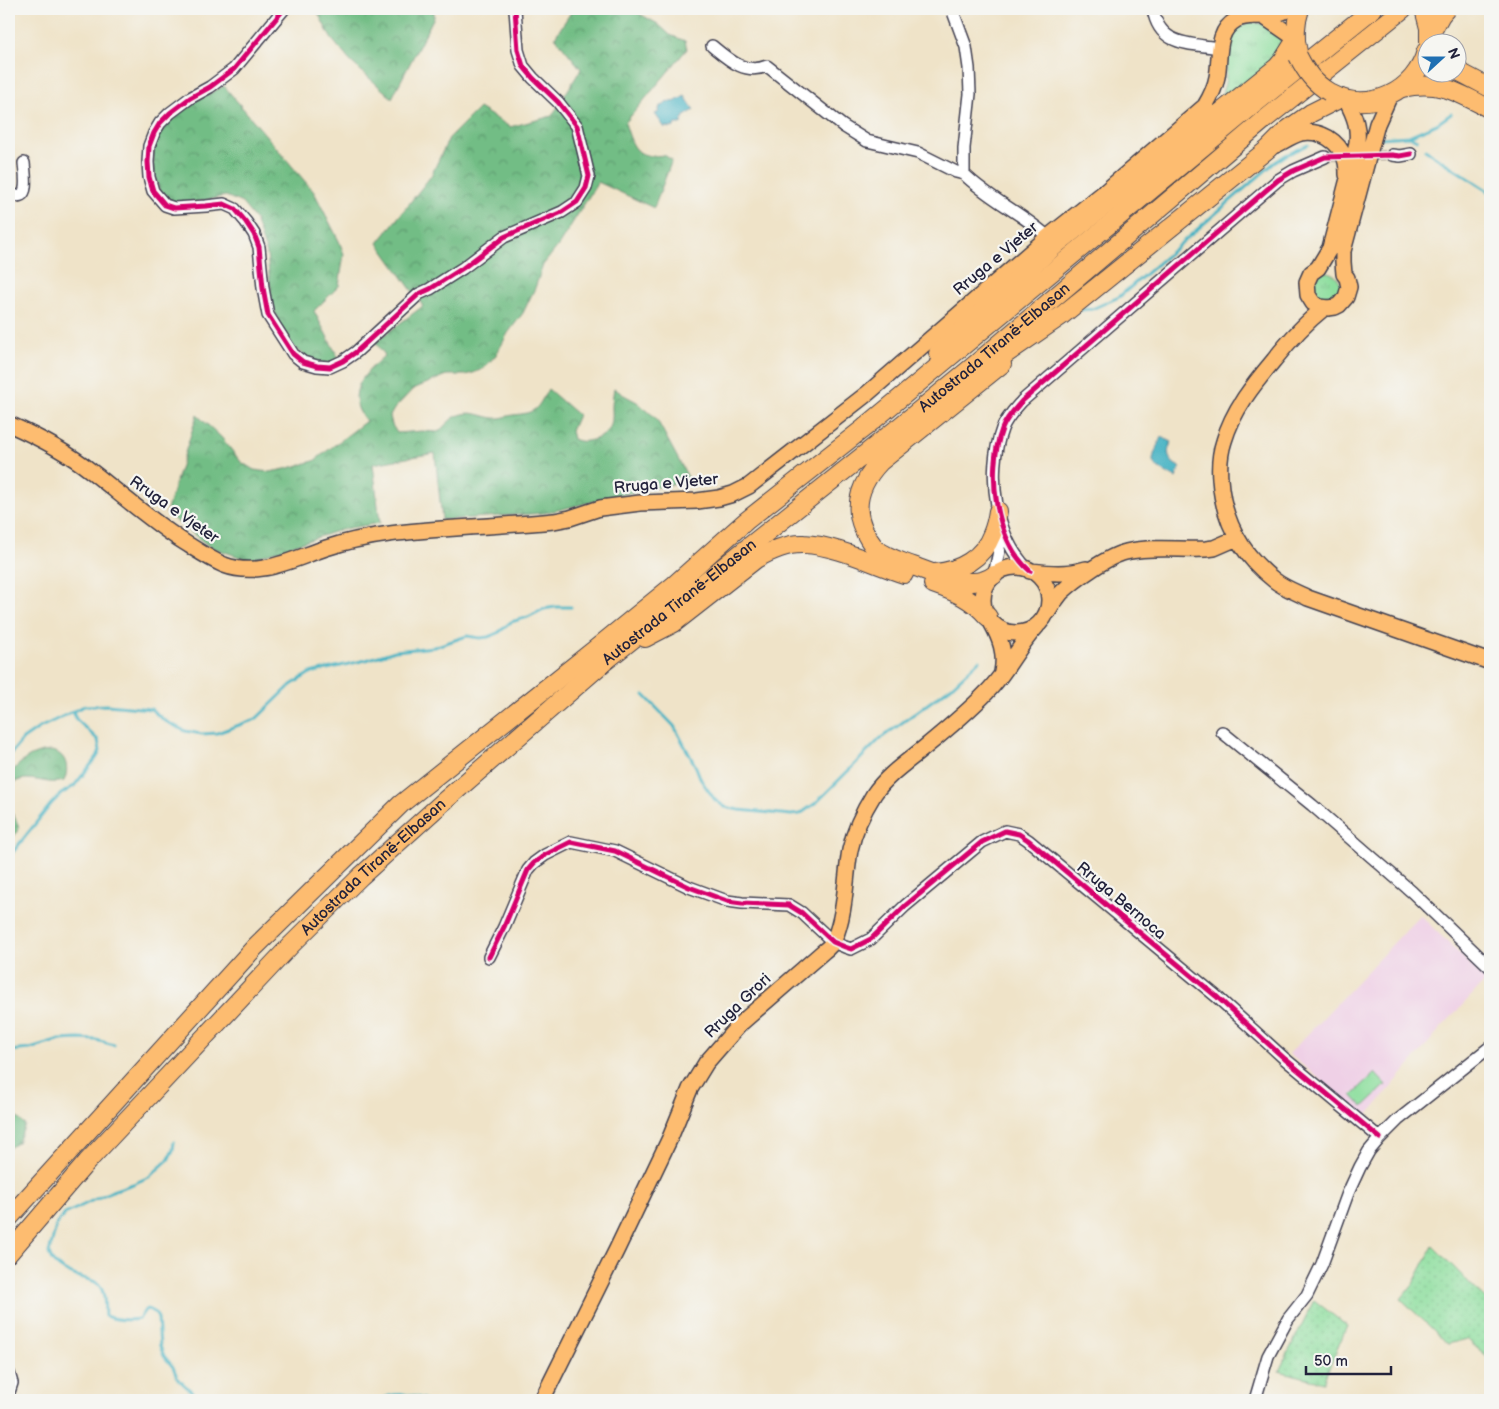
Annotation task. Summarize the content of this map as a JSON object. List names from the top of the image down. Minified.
{"streets":{"highway":["Autostrada Tiranë-Elbasan"],"main road":["Rruga e Vjeter","Rruga Grori"],"street":["Rruga Bernoca"]},"crossings":[["Rruga Bernoca","Rruga Grori"]],"scale_bar":"50 m","north":"right"}
